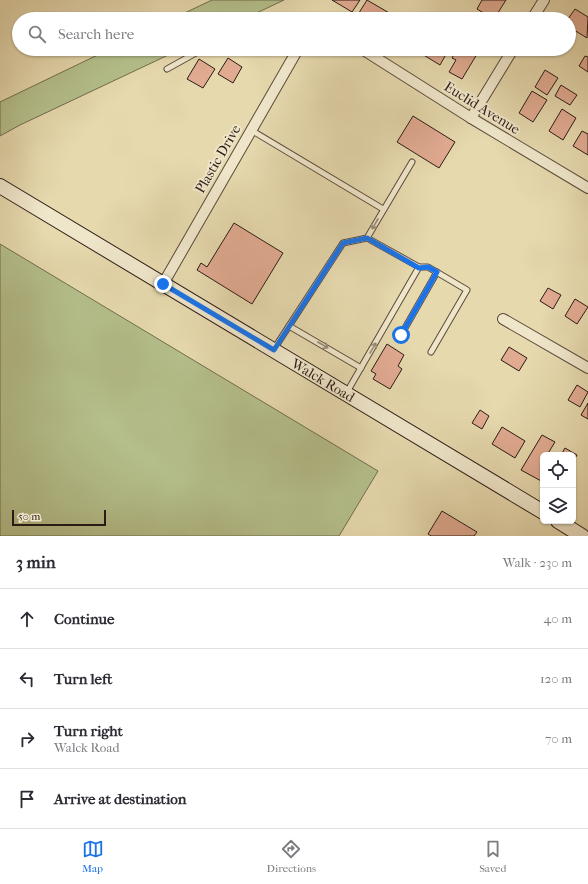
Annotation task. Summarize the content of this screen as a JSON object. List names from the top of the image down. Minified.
{"streets":{"street":["Euclid Avenue","Plastic Drive","Walck Road"]},"crossings":[["Plastic Drive","Walck Road"]],"scale_bar":"50 m","page":{"search":"Search here","scale":"50 m","heading":["3 min","Walk · 230 m"],"list":[["Continue","40 m"],["Turn left","120 m"],["Turn right","Walck Road","70 m"],"Arrive at destination"],"nav":["Map","Directions","Saved"]}}
